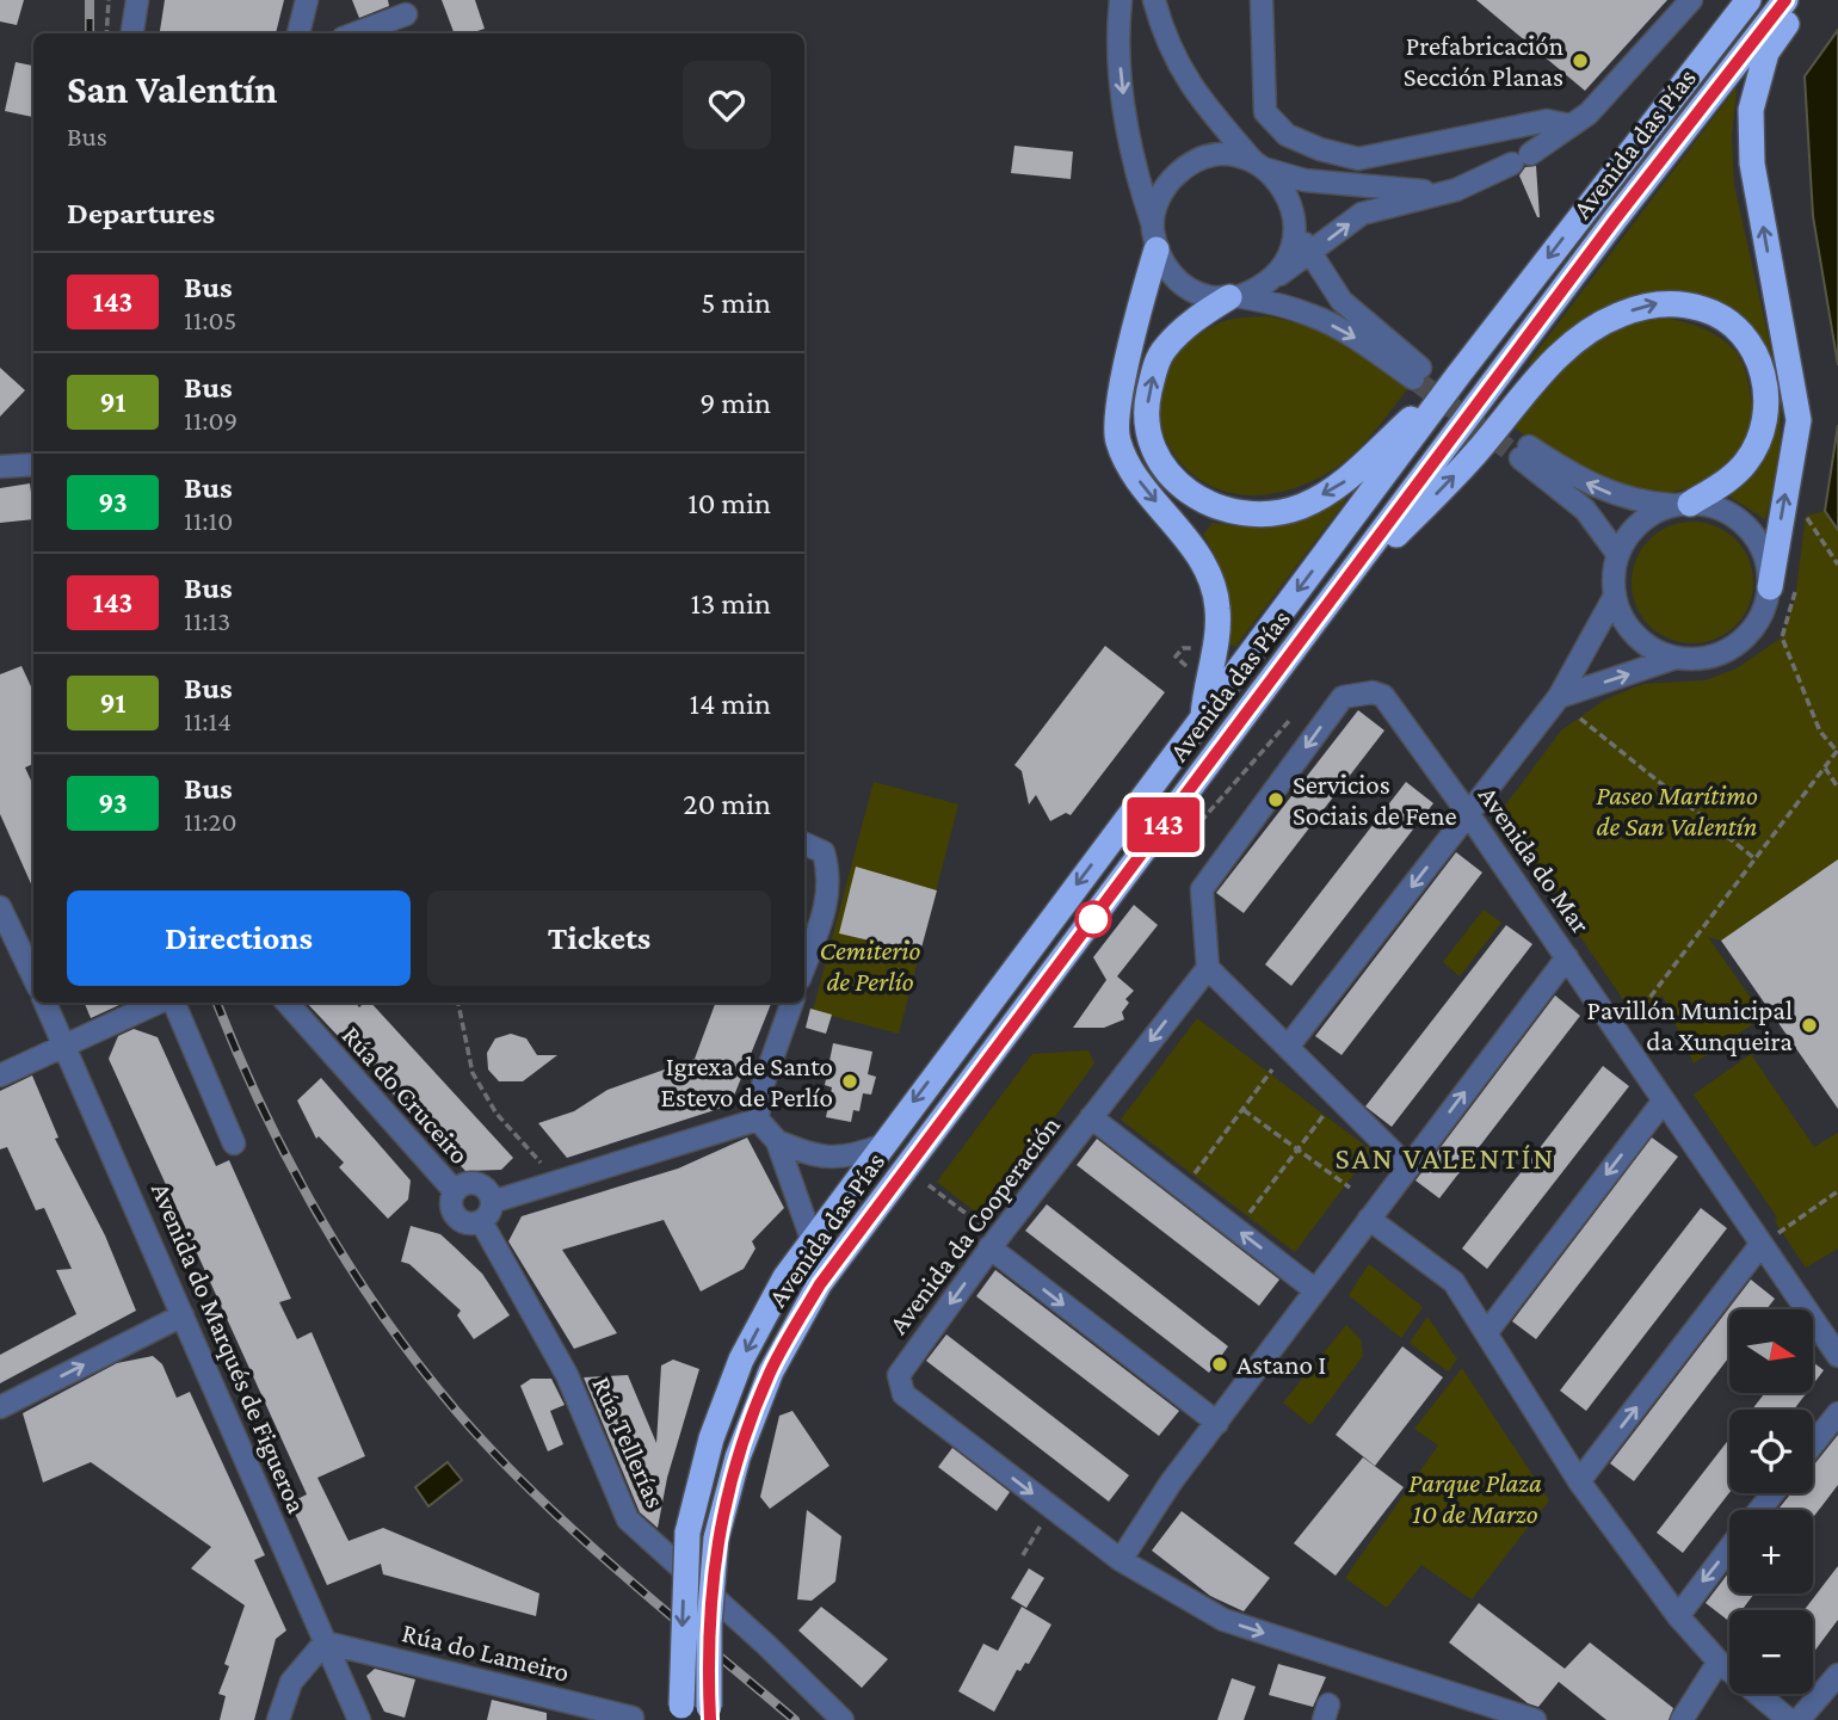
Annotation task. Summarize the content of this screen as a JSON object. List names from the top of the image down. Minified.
{"streets":{"highway":["Avenida das Pías"],"street":["Avenida do Mar","Rúa do Cruceiro","Avenida da Cooperación","Avenida do Marqués de Figueroa","Rúa Tellerías","Rúa do Lameiro"]},"crossings":[["Avenida do Mar","Avenida da Cooperación"],["Rúa do Cruceiro","Rúa Tellerías"],["Avenida do Marqués de Figueroa","Rúa do Lameiro"]],"districts":["SAN VALENTÍN"],"parks":["Paseo Marítimo de San Valentín","Cemiterio de Perlío","Parque Plaza 10 de Marzo"],"places":["Prefabricación Sección Planas","Servicios Sociais de Fene","Pavillón Municipal da Xunqueira","Igrexa de Santo Estevo de Perlío","Astano I"],"lines":["bus line 143"],"north":"right","page":{"on_map":"143","heading":[["San Valentín","Bus"],"Departures"],"list":[{"mark":"143","name":"Bus","note":"11:05","value":"5 min"},{"mark":"91","name":"Bus","note":"11:09","value":"9 min"},{"mark":"93","name":"Bus","note":"11:10","value":"10 min"},{"mark":"143","name":"Bus","note":"11:13","value":"13 min"},{"mark":"91","name":"Bus","note":"11:14","value":"14 min"},{"mark":"93","name":"Bus","note":"11:20","value":"20 min"}],"buttons":["Directions","Tickets"],"map_buttons":["+","−"]}}
